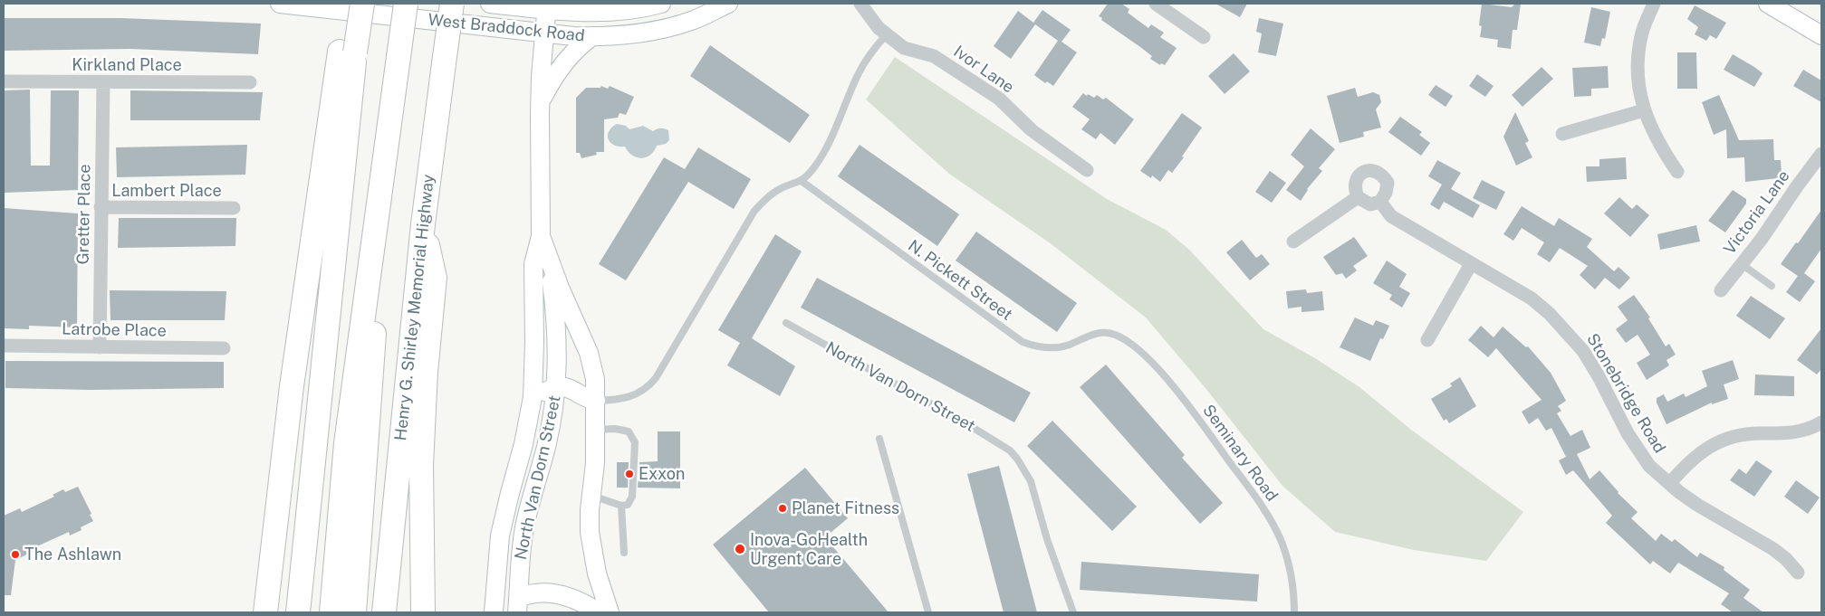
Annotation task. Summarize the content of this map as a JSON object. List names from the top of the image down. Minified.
{"streets":{"highway":["Henry G. Shirley Memorial Highway"],"main road":["West Braddock Road","North Van Dorn Street"],"street":["Kirkland Place","Ivor Lane","Lambert Place","Victoria Lane","Gretter Place","Latrobe Place","Stonebridge Road"],"lane":["N. Pickett Street","Seminary Road"]},"crossings":[["West Braddock Road","North Van Dorn Street"],["Kirkland Place","Gretter Place"],["Lambert Place","Gretter Place"],["Gretter Place","Latrobe Place"],["N. Pickett Street","Seminary Road"]],"places":["Exxon","Planet Fitness","Inova-GoHealth Urgent Care","The Ashlawn"]}
